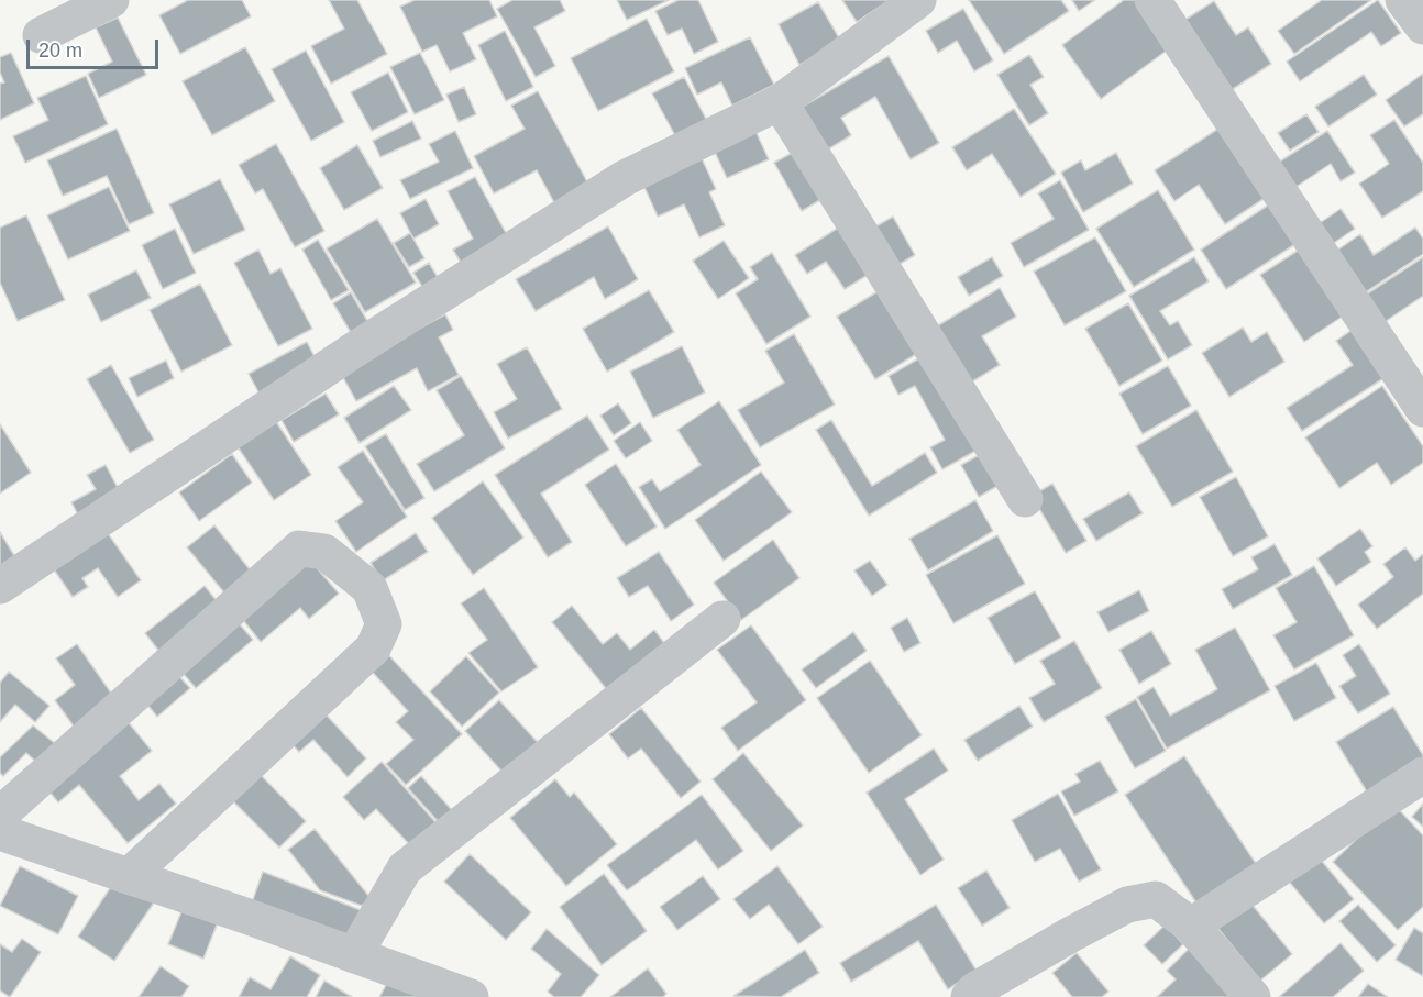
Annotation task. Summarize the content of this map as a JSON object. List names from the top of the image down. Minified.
{"scale_bar":"20 m"}
